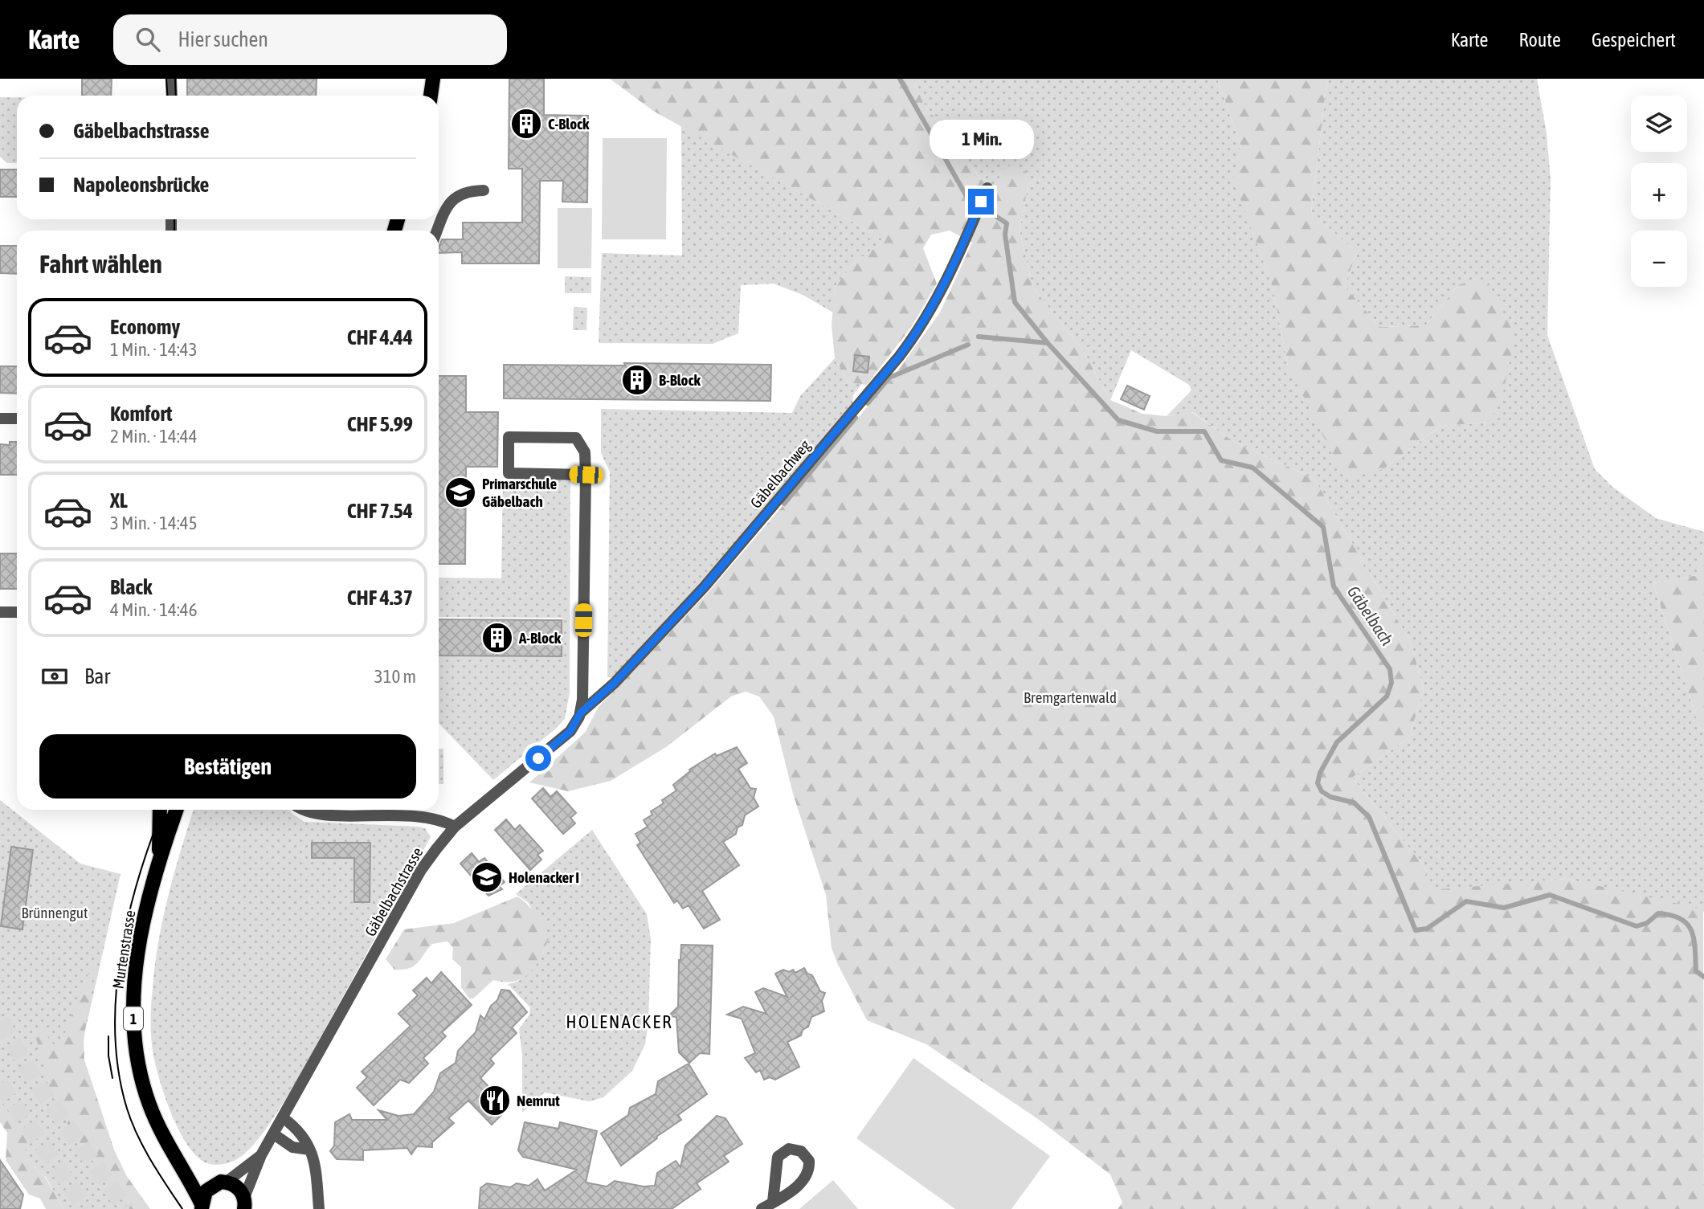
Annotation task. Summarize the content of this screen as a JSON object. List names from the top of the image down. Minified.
{"streets":{"main road":["Murtenstrasse","1"],"street":["Gäbelbachweg","Gäbelbachstrasse"]},"crossings":[["Gäbelbachweg","Gäbelbachstrasse"]],"districts":["HOLENACKER"],"water":["Gäbelbach"],"parks":["Bremgartenwald","Brünnengut"],"places":{"building":["C-Block","B-Block","A-Block"],"school or university":["Primarschule Gäbelbach","Holenacker I"],"restaurant":["Nemrut"]},"page":{"header":"Karte","search":"Hier suchen","nav":["Karte","Route","Gespeichert"],"map_buttons":["+","−"],"banner":["Gäbelbachstrasse","Napoleonsbrücke"],"bubble":"1 Min.","heading":"Fahrt wählen","list":[{"name":"Economy","note":"1 Min. · 14:43","value":"CHF 4.44"},{"name":"Komfort","note":"2 Min. · 14:44","value":"CHF 5.99"},{"name":"XL","note":"3 Min. · 14:45","value":"CHF 7.54"},{"name":"Black","note":"4 Min. · 14:46","value":"CHF 4.37"}],"pay":["Bar","310 m"],"buttons":"Bestätigen"}}
